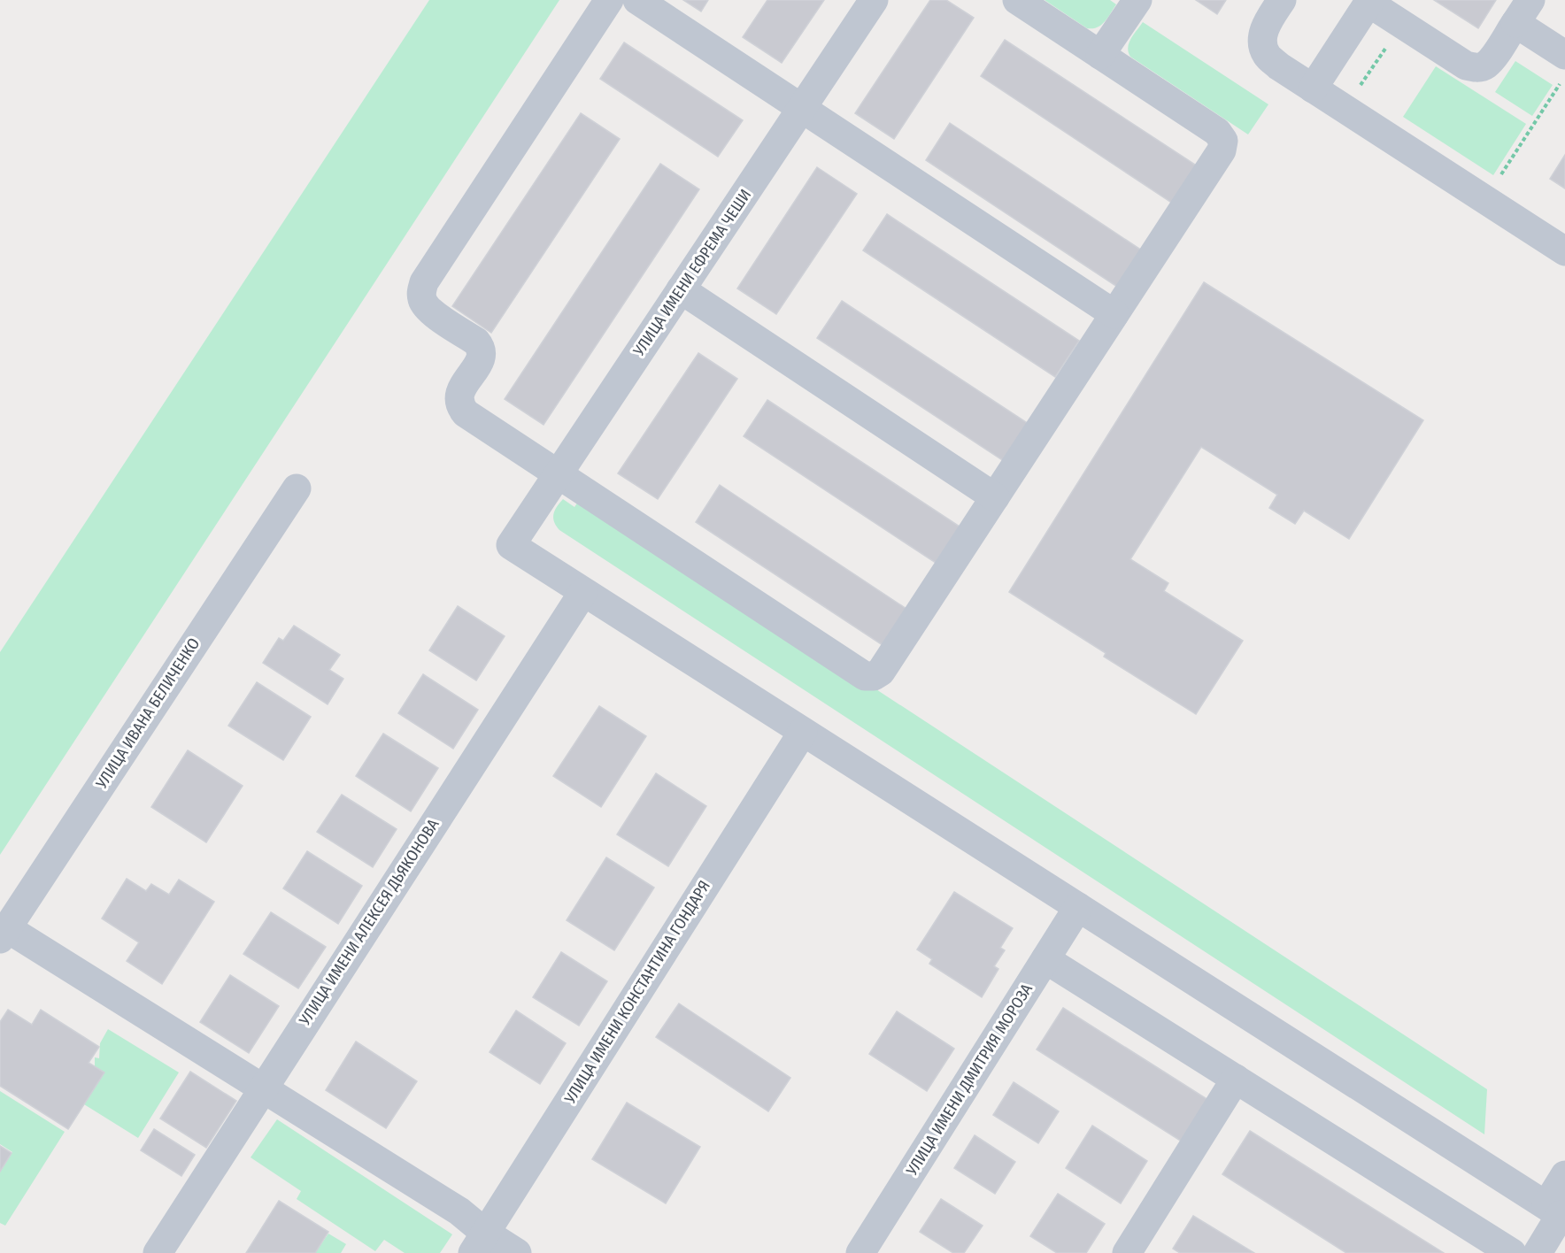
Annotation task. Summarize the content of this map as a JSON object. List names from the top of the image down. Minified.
{"streets":{"street":["УЛИЦА ИМЕНИ ЕФРЕМА ЧЕШИ","УЛИЦА ИВАНА БЕЛИЧЕНКО","УЛИЦА ИМЕНИ АЛЕКСЕЯ ДЬЯКОНОВА","УЛИЦА ИМЕНИ КОНСТАНТИНА ГОНДАРЯ","УЛИЦА ИМЕНИ ДМИТРИЯ МОРОЗА"]},"crossings":[["УЛИЦА ИМЕНИ ЕФРЕМА ЧЕШИ","УЛИЦА ИМЕНИ АЛЕКСЕЯ ДЬЯКОНОВА"]]}
